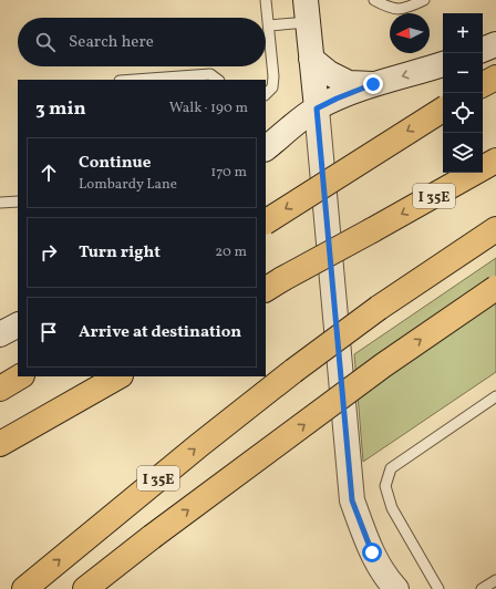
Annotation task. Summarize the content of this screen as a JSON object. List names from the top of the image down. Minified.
{"streets":{"highway":["I 35E"]},"north":"left","page":{"map_buttons":["+","−"],"search":"Search here","heading":["3 min","Walk · 190 m"],"list":[["Continue","Lombardy Lane","170 m"],["Turn right","20 m"],"Arrive at destination"]}}
